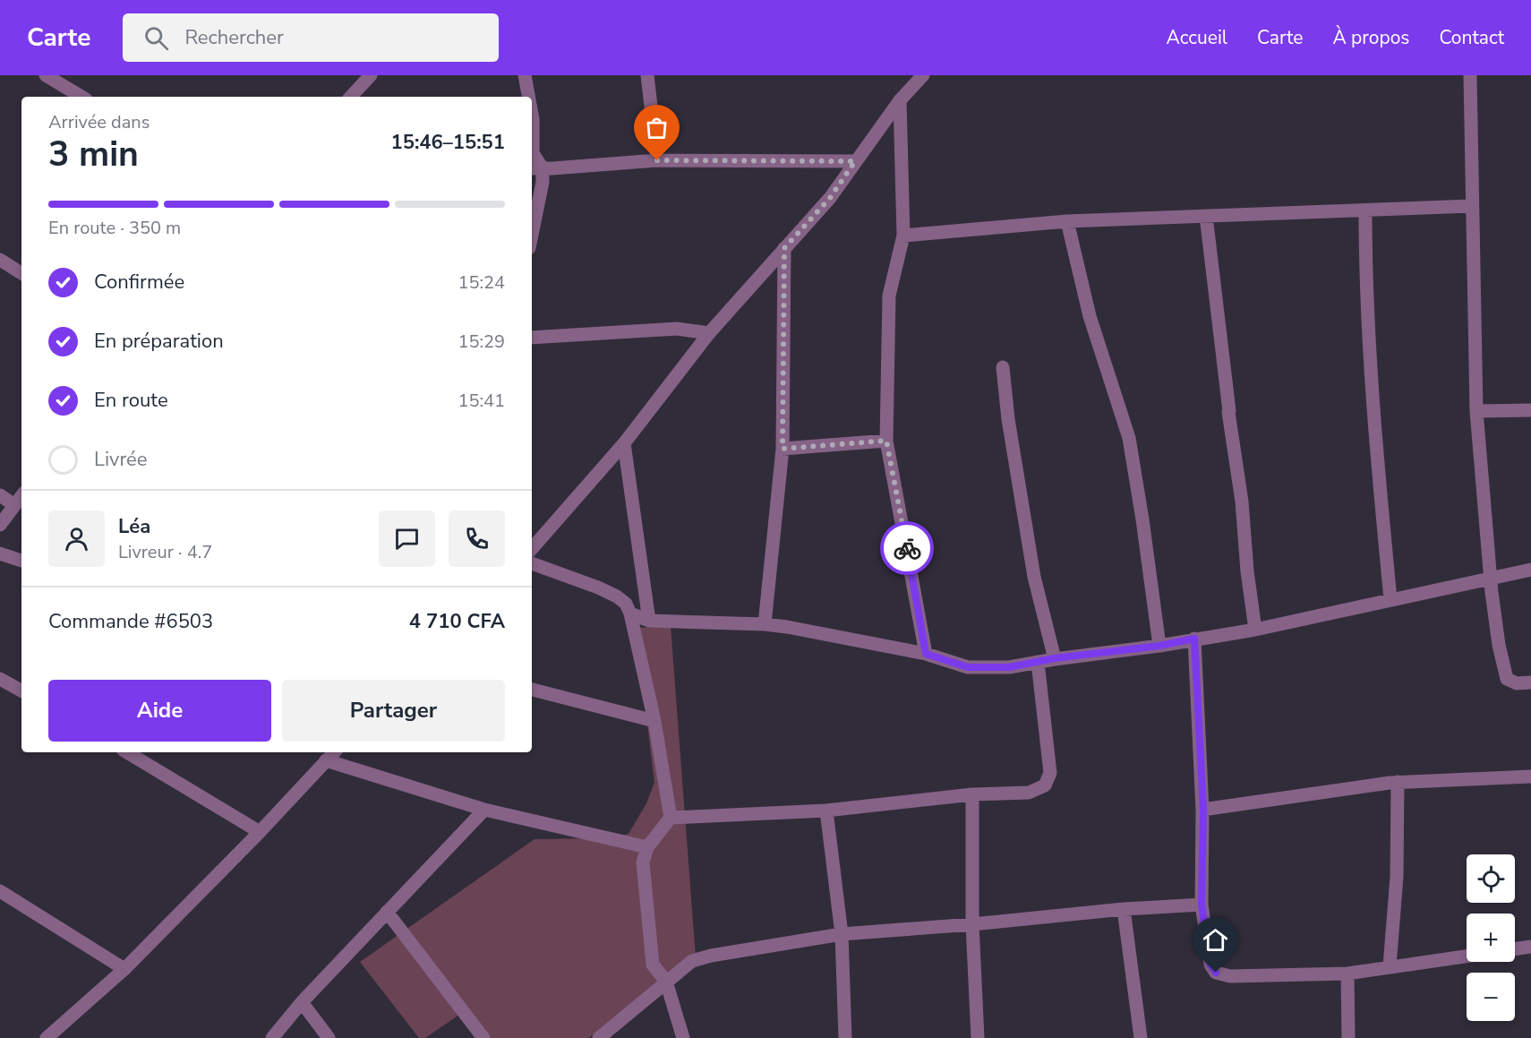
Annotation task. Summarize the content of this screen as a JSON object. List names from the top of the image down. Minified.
{"page":{"header":"Carte","search":"Rechercher","nav":["Accueil","Carte","À propos","Contact"],"heading":["3 min","Arrivée dans","15:46–15:51"],"panel":["Léa","Livreur · 4.7","Commande #6503","4 710 CFA"],"bar":"En route · 350 m","list":[["Confirmée","15:24"],["En préparation","15:29"],["En route","15:41"],"Livrée"],"buttons":["Aide","Partager"],"map_buttons":["+","−"]}}
